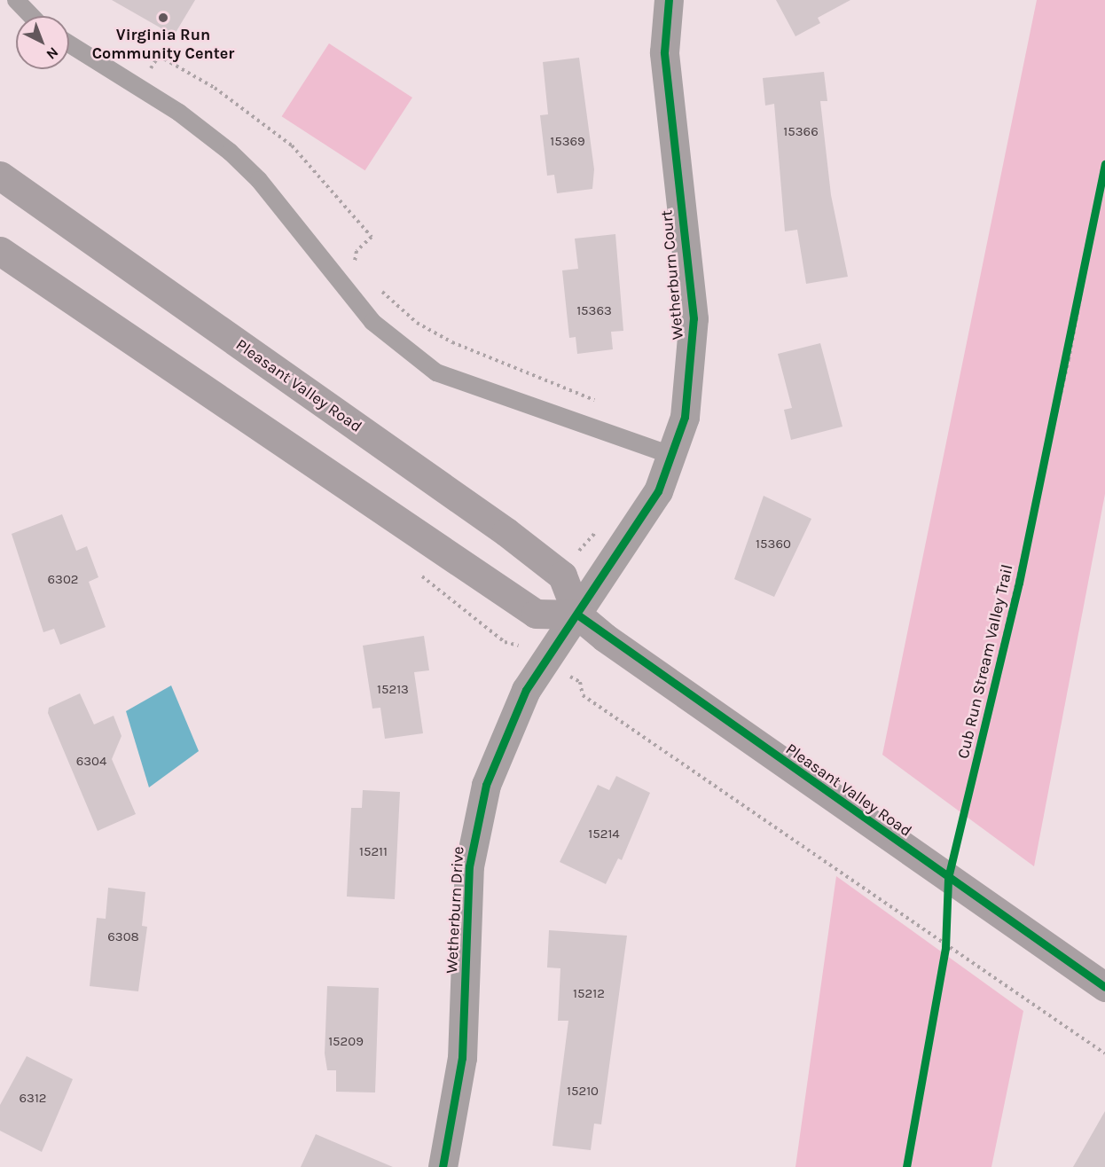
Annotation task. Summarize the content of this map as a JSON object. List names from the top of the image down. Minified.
{"streets":{"main road":["Pleasant Valley Road"],"street":["Wetherburn Court","Wetherburn Drive"],"cycle path":["Cub Run Stream Valley Trail"]},"crossings":[["Wetherburn Court","Pleasant Valley Road"],["Wetherburn Court","Wetherburn Drive"],["Pleasant Valley Road","Cub Run Stream Valley Trail"],["Pleasant Valley Road","Wetherburn Drive"]],"places":["Virginia Run Community Center"],"house_numbers":["15366","15369","15363","15360","6302","15213","6304","15214","15211","6308","15212","15209","15210","6312"],"north":"bottom right"}
